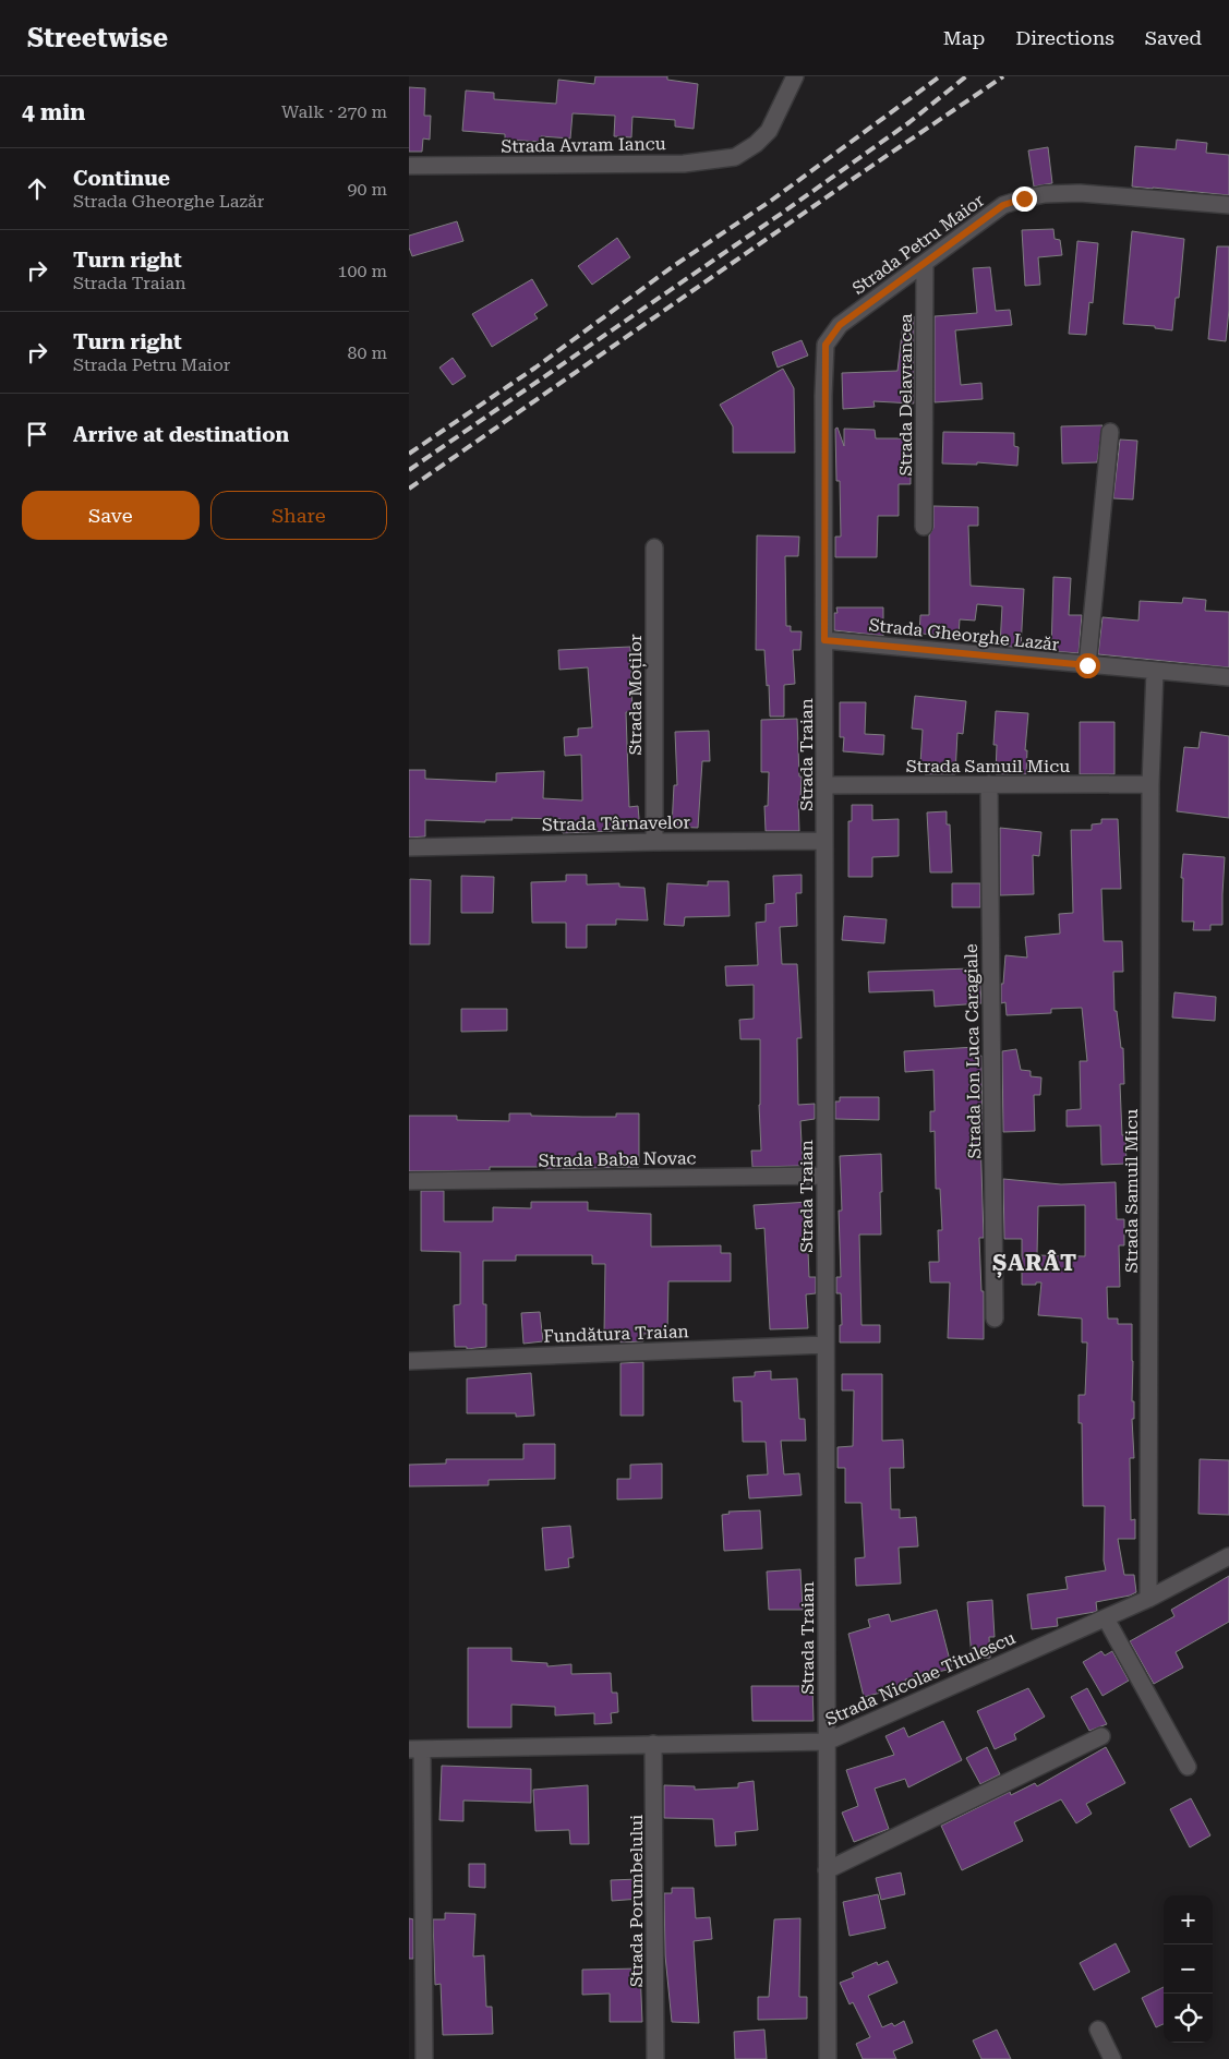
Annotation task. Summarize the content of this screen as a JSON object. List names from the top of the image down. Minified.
{"streets":{"street":["Strada Avram Iancu","Strada Petru Maior","Strada Delavrancea","Strada Gheorghe Lazăr","Strada Moților","Strada Traian","Strada Samuil Micu","Strada Târnavelor","Strada Ion Luca Caragiale","Strada Baba Novac","Fundătura Traian","Strada Nicolae Titulescu","Strada Porumbelului"]},"crossings":[["Strada Petru Maior","Strada Delavrancea"],["Strada Petru Maior","Strada Traian"],["Strada Gheorghe Lazăr","Strada Traian"],["Strada Gheorghe Lazăr","Strada Samuil Micu"],["Strada Moților","Strada Târnavelor"],["Strada Traian","Strada Samuil Micu"],["Strada Traian","Strada Târnavelor"],["Strada Traian","Strada Baba Novac"],["Strada Traian","Fundătura Traian"],["Strada Traian","Strada Nicolae Titulescu"],["Strada Samuil Micu","Strada Ion Luca Caragiale"],["Strada Samuil Micu","Strada Nicolae Titulescu"],["Strada Nicolae Titulescu","Strada Porumbelului"]],"districts":["ȘARÂT"],"page":{"header":"Streetwise","nav":["Map","Directions","Saved"],"heading":["4 min","Walk · 270 m"],"list":[["Continue","Strada Gheorghe Lazăr","90 m"],["Turn right","Strada Traian","100 m"],["Turn right","Strada Petru Maior","80 m"],"Arrive at destination"],"buttons":["Save","Share"],"map_buttons":["+","−"]}}
